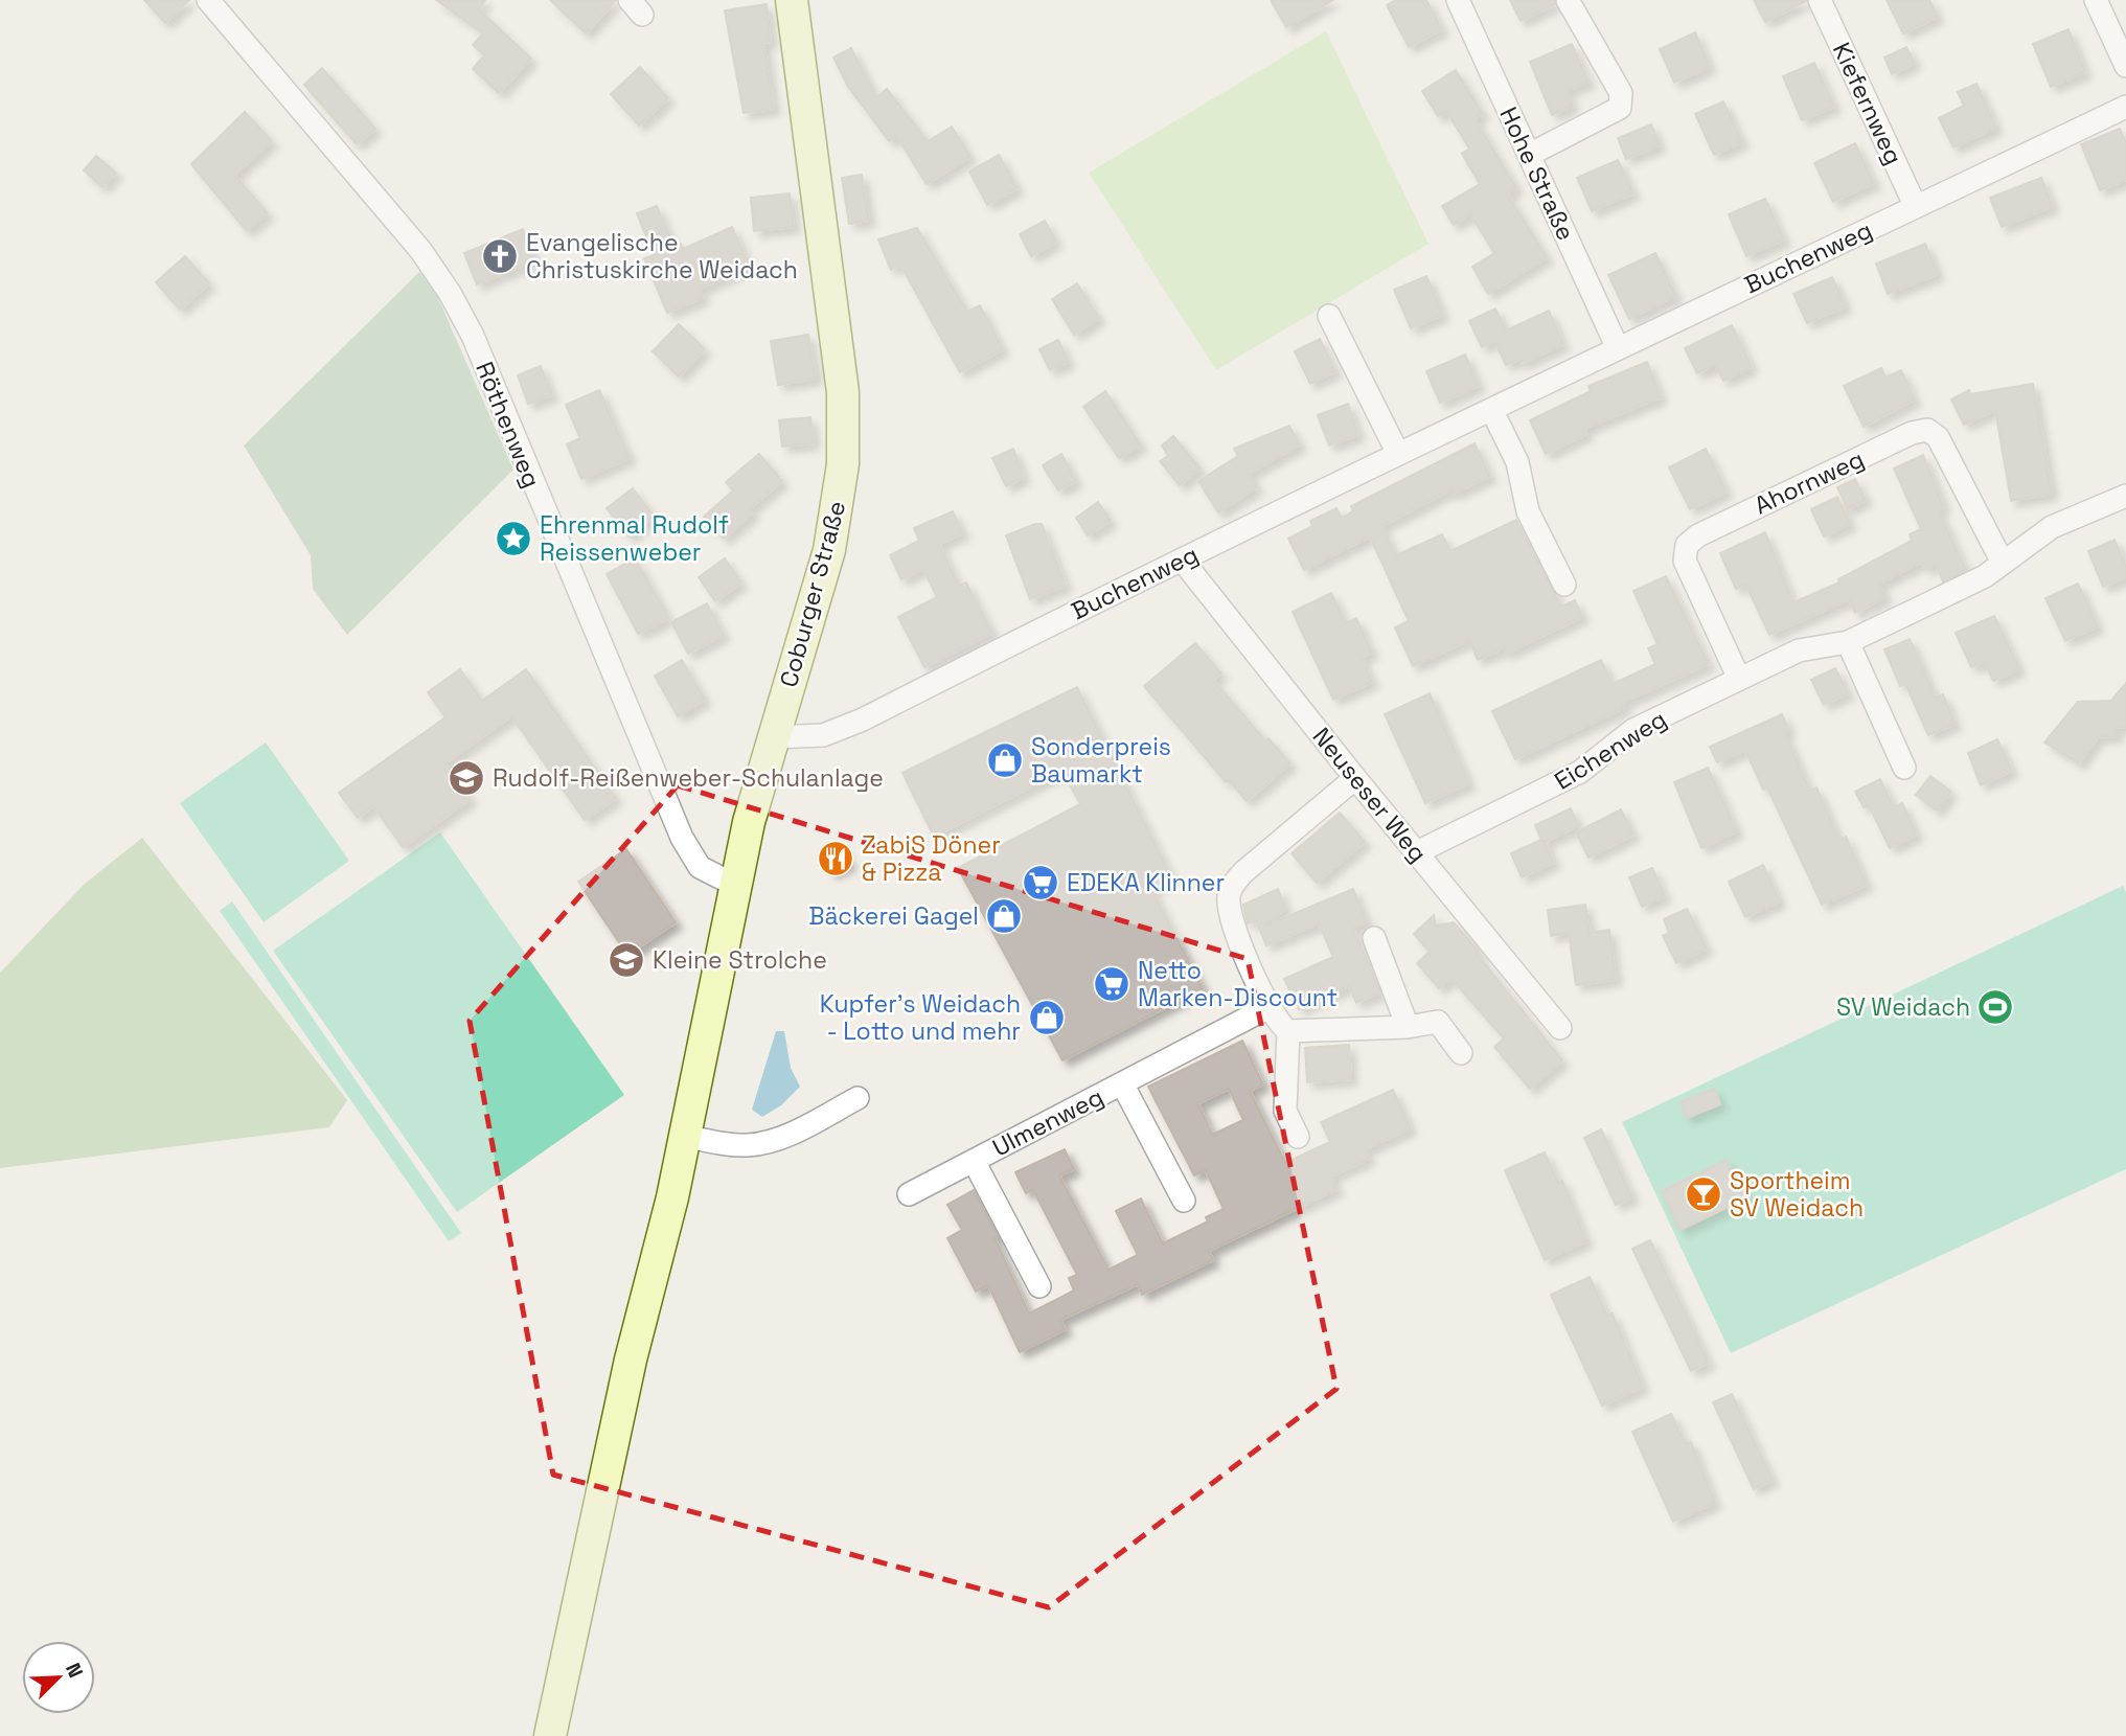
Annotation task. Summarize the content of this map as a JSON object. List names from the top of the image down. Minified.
{"streets":{"main road":["Coburger Straße"],"street":["Kiefernweg","Hohe Straße","Buchenweg","Röthenweg","Ahornweg","Eichenweg","Neuseser Weg","Ulmenweg"]},"crossings":[["Kiefernweg","Buchenweg"],["Hohe Straße","Buchenweg"],["Buchenweg","Coburger Straße"],["Buchenweg","Neuseser Weg"],["Röthenweg","Coburger Straße"],["Ahornweg","Eichenweg"],["Eichenweg","Neuseser Weg"]],"places":{"church":["Evangelische Christuskirche Weidach"],"place":["Ehrenmal Rudolf Reissenweber"],"shop":["Sonderpreis Baumarkt","Bäckerei Gagel","Kupfer's Weidach - Lotto und mehr"],"school or university":["Rudolf-Reißenweber-Schulanlage","Kleine Strolche"],"restaurant":["ZabiS Döner & Pizza"],"supermarket":["EDEKA Klinner","Netto Marken-Discount"],"sports":["SV Weidach"],"bar":["Sportheim SV Weidach"]},"north":"top right"}
